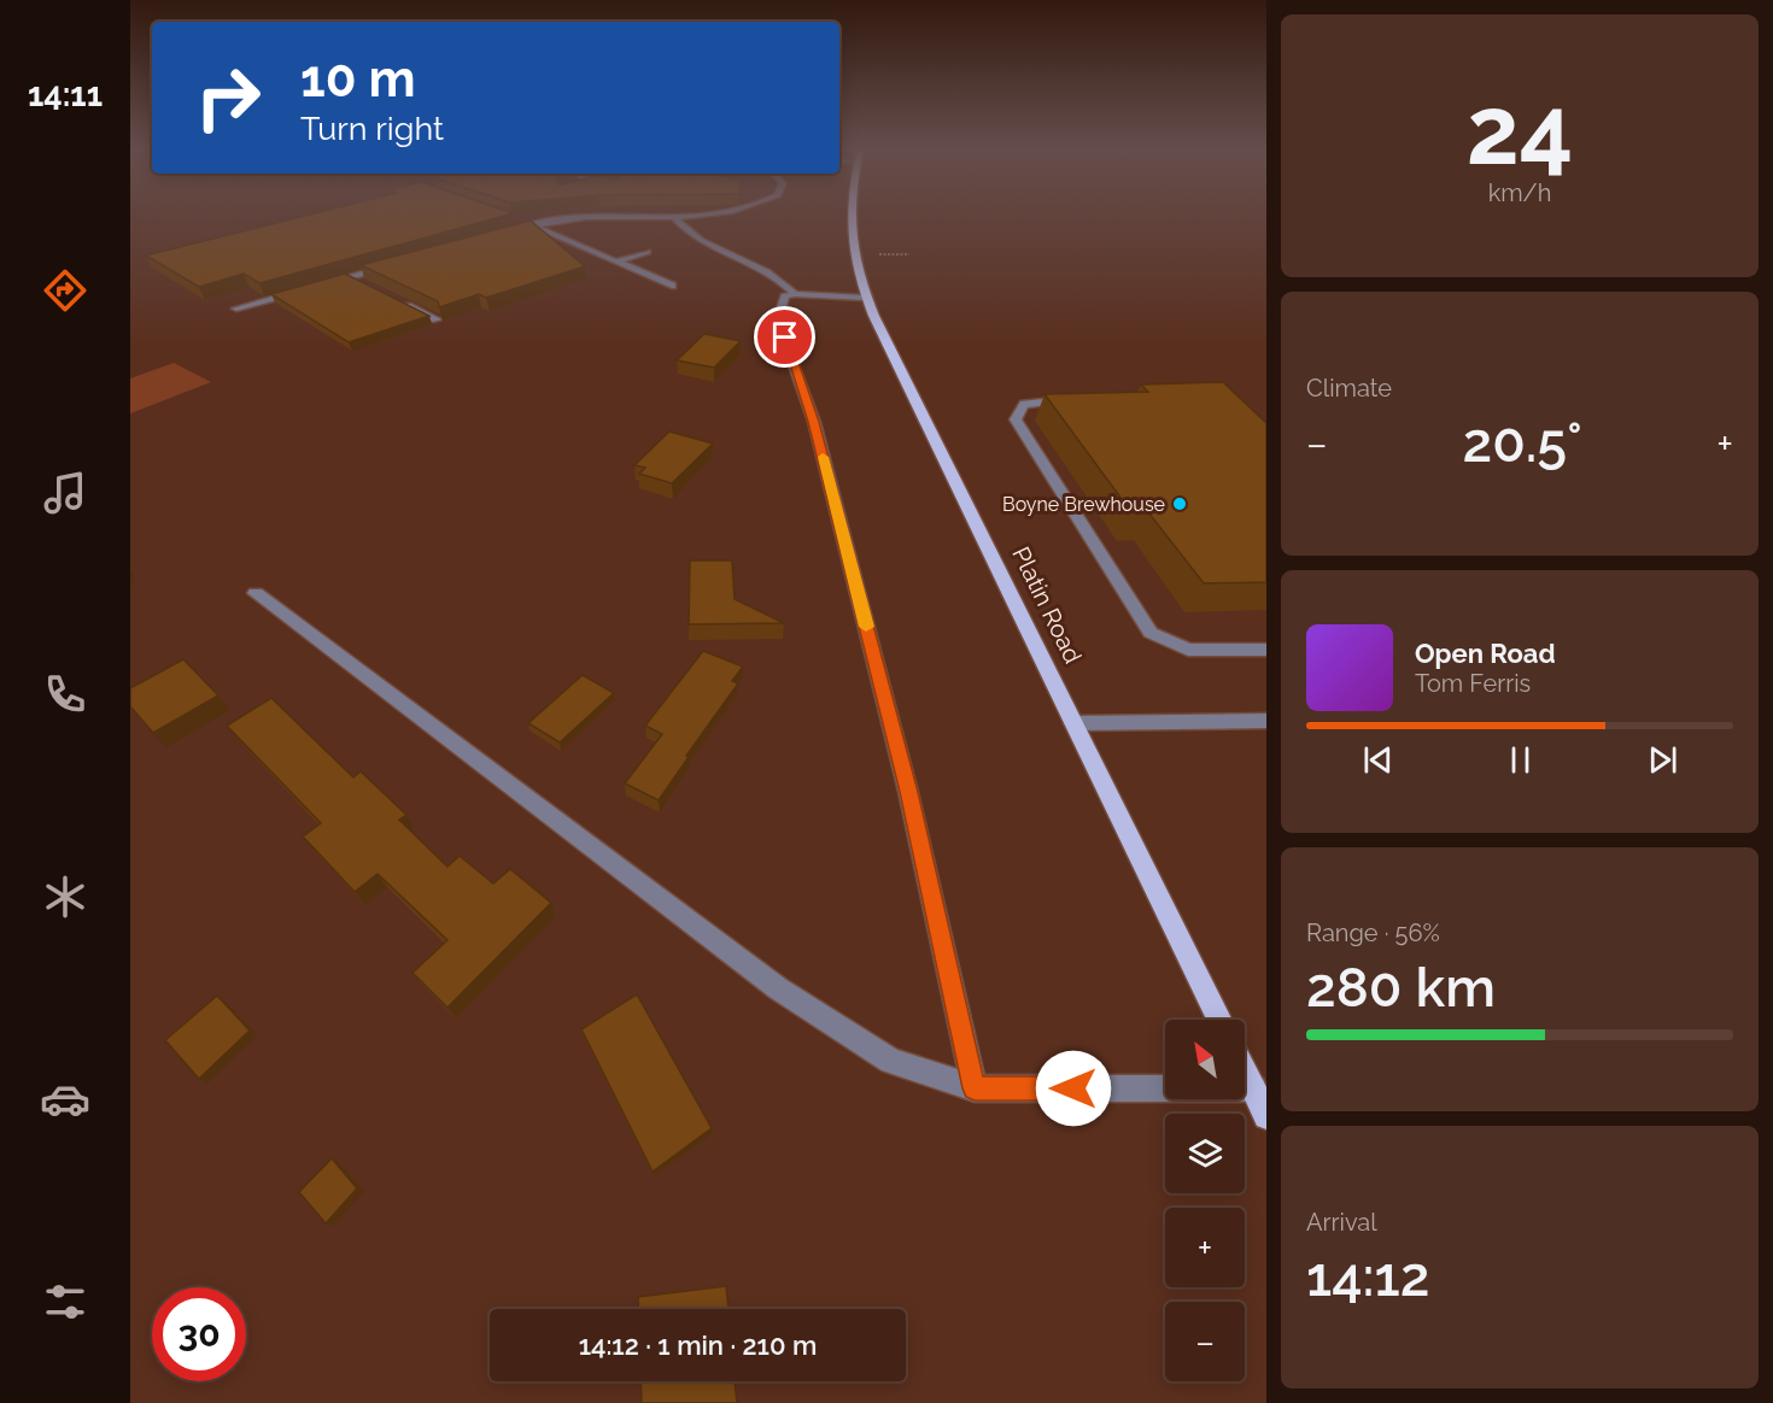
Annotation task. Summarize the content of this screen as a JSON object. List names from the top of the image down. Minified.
{"streets":{"main road":["Platin Road"]},"places":["Boyne Brewhouse"],"north":"top left","page":{"tabs":"14:11","tile":[["24","km/h"],"Climate",["Range · 56%","280 km"],["Arrival","14:12"]],"turn":["10 m","Turn right"],"heat":["−","20.5°","+"],"song":["Open Road","Tom Ferris"],"map_buttons":["+","−"],"limit":"30","trip":"14:12 · 1 min · 210 m"}}
